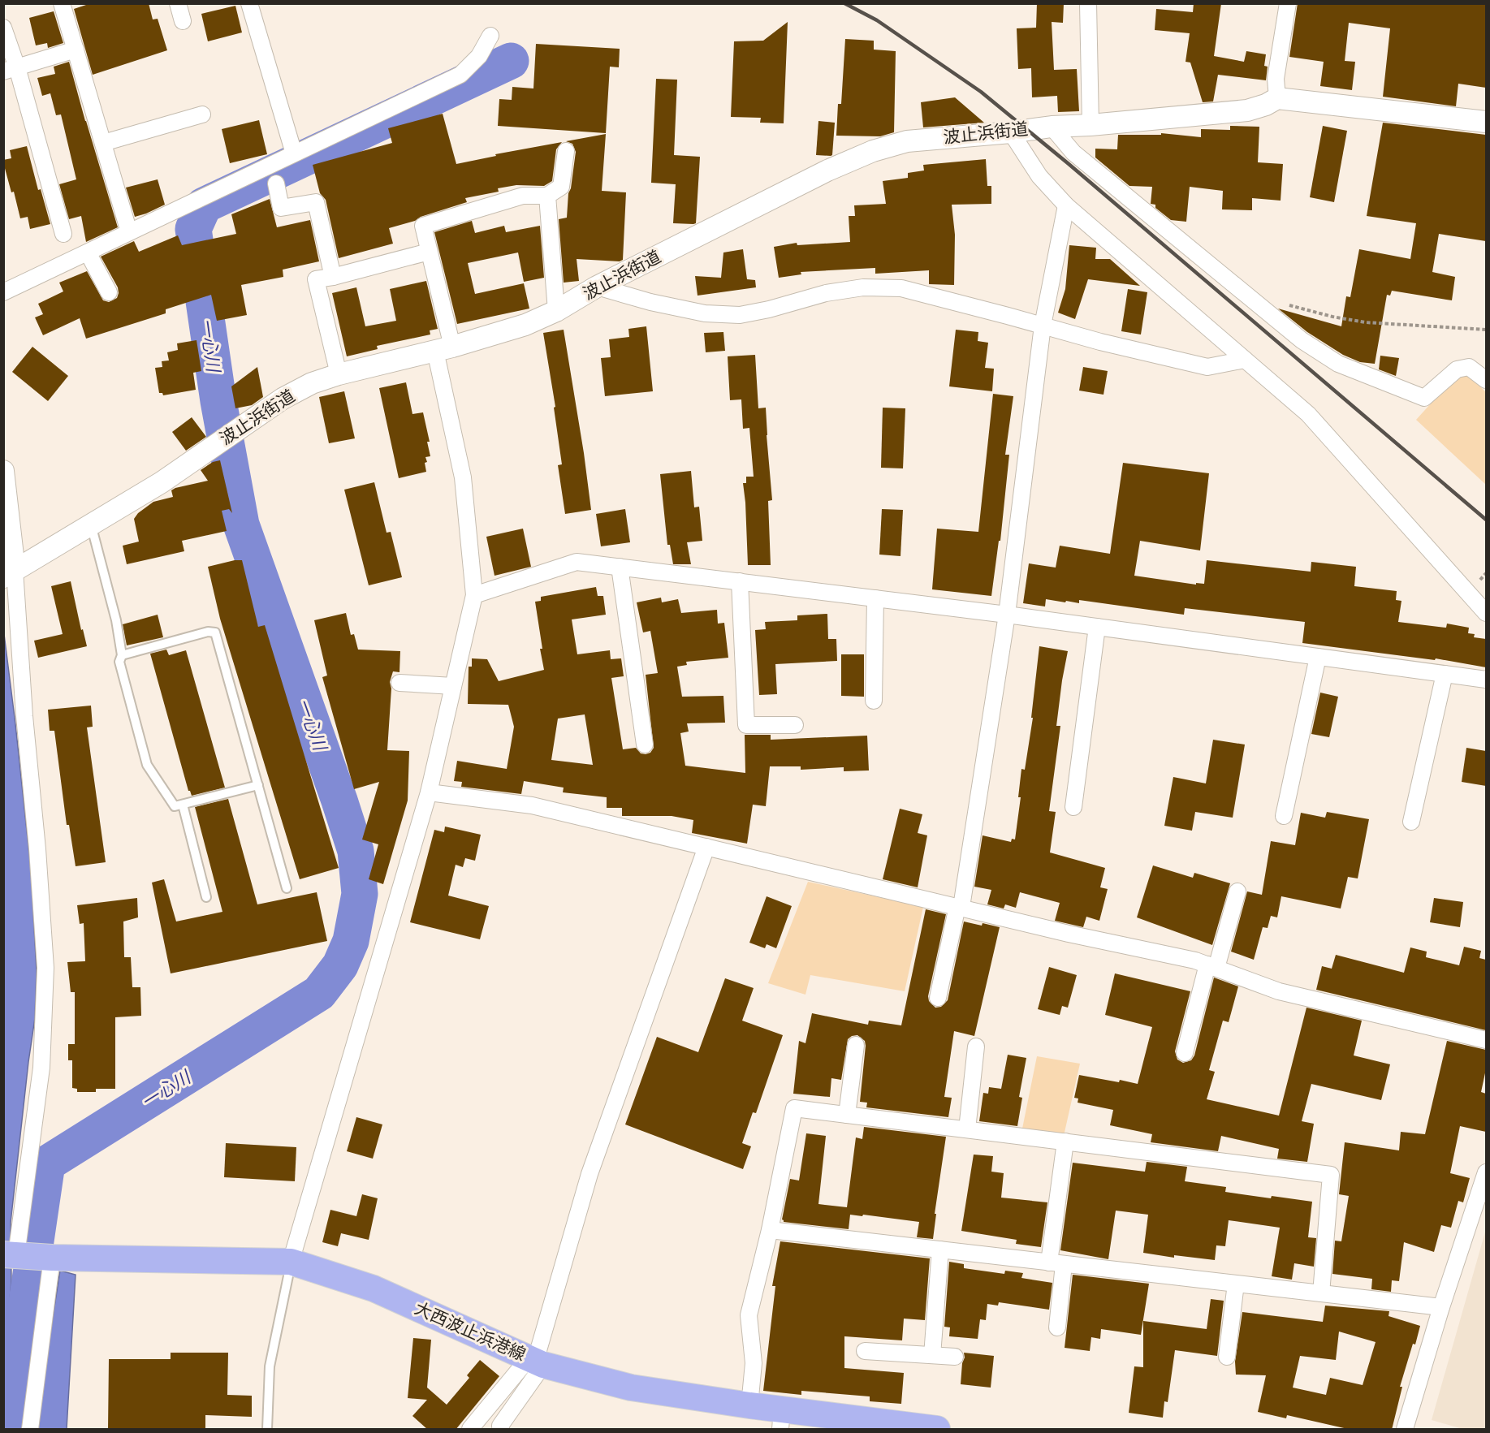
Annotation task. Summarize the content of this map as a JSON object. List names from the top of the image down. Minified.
{"streets":{"main road":["大西波止浜港線"],"street":["波止浜街道"]},"water":["一心川"]}
